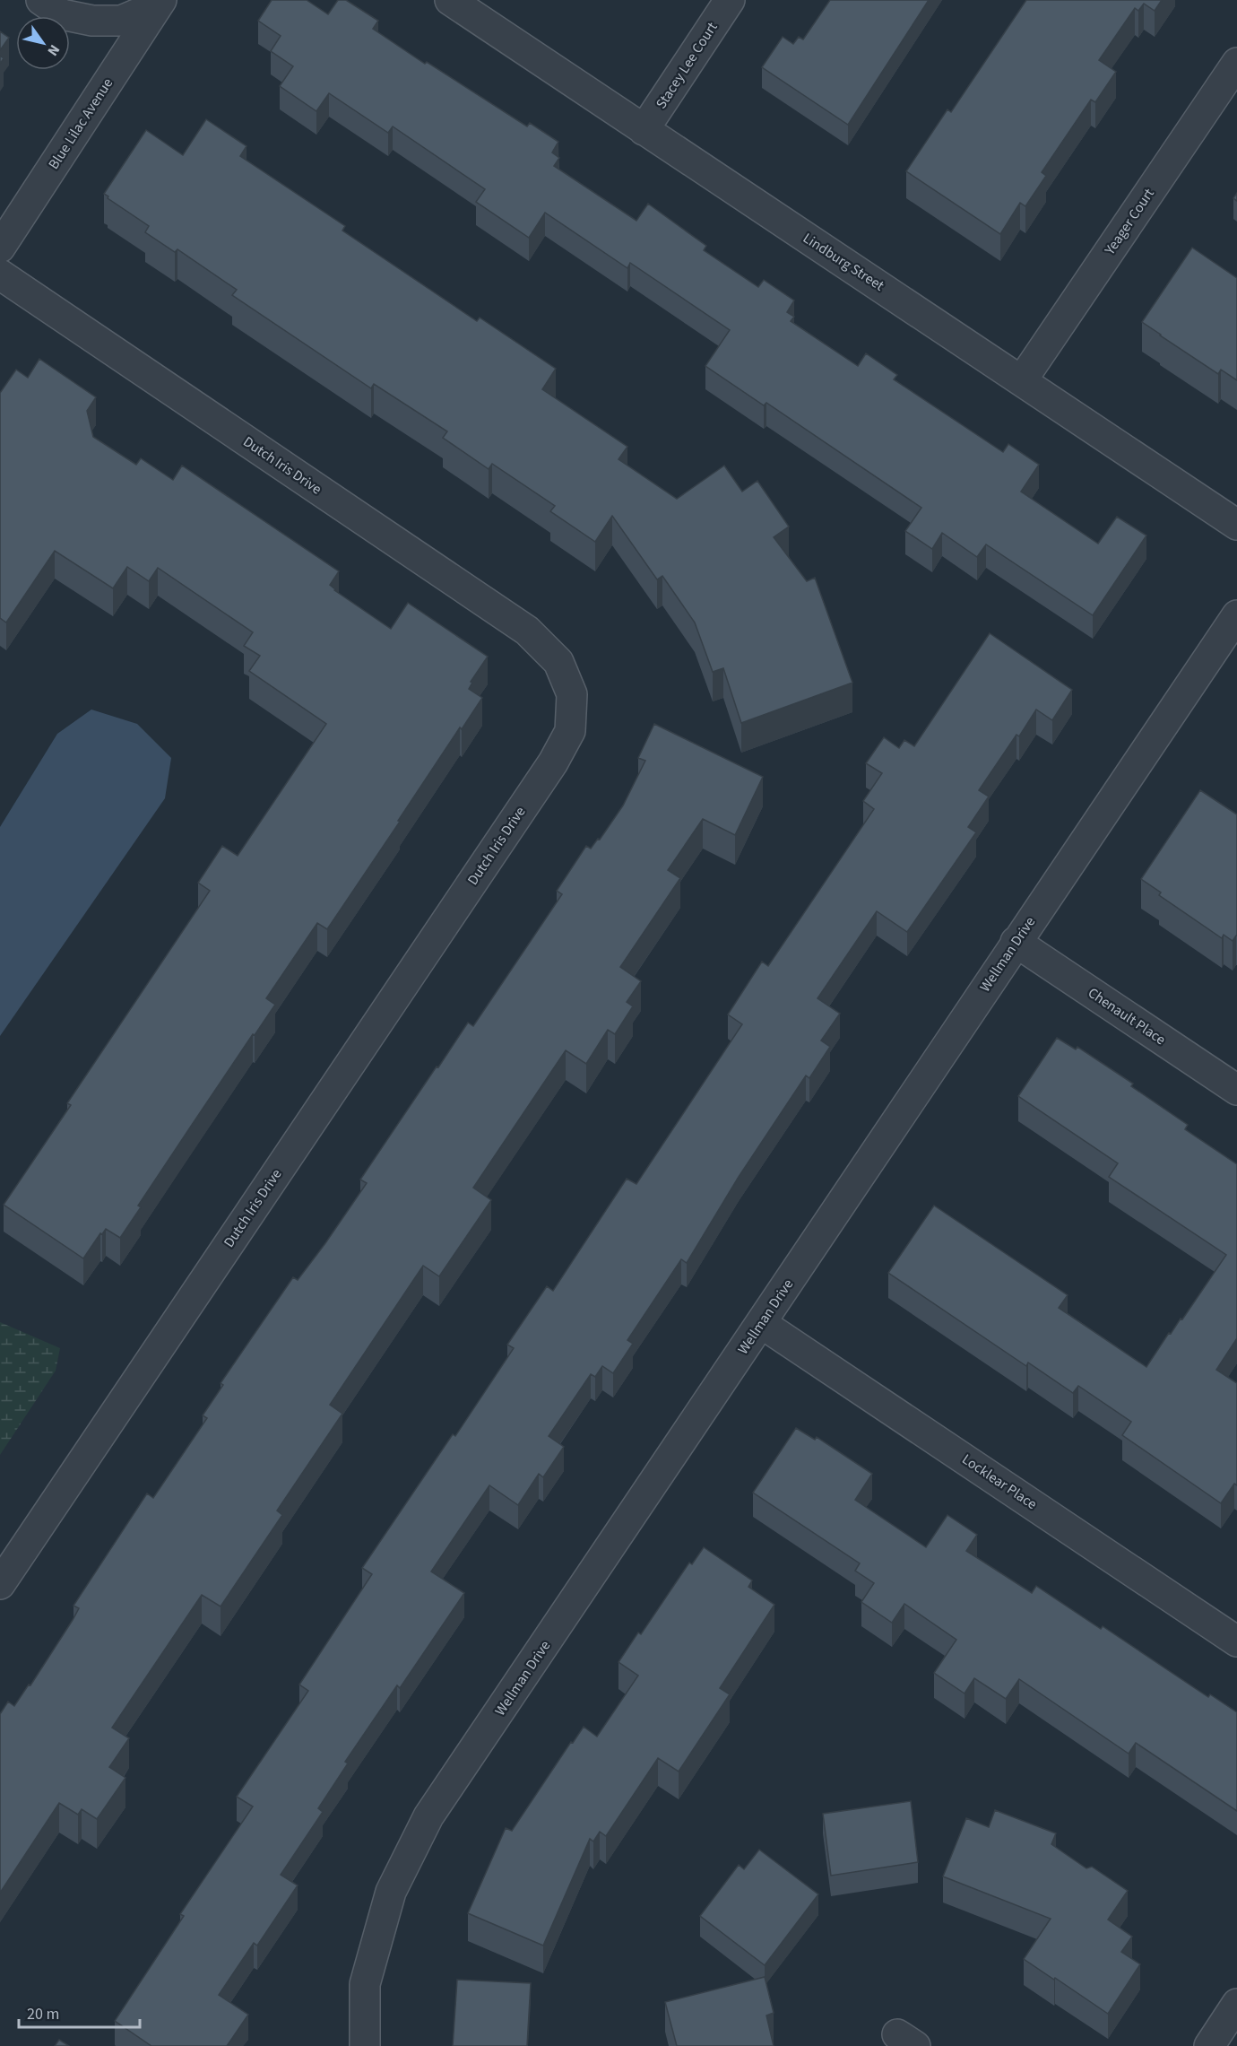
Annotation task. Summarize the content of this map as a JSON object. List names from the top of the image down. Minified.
{"streets":{"street":["Stacey Lee Court","Blue Lilac Avenue","Yeager Court","Lindburg Street","Dutch Iris Drive","Wellman Drive","Chenault Place","Locklear Place"]},"crossings":[["Stacey Lee Court","Lindburg Street"],["Yeager Court","Lindburg Street"],["Wellman Drive","Chenault Place"],["Wellman Drive","Locklear Place"]],"scale_bar":"20 m","north":"bottom right"}
